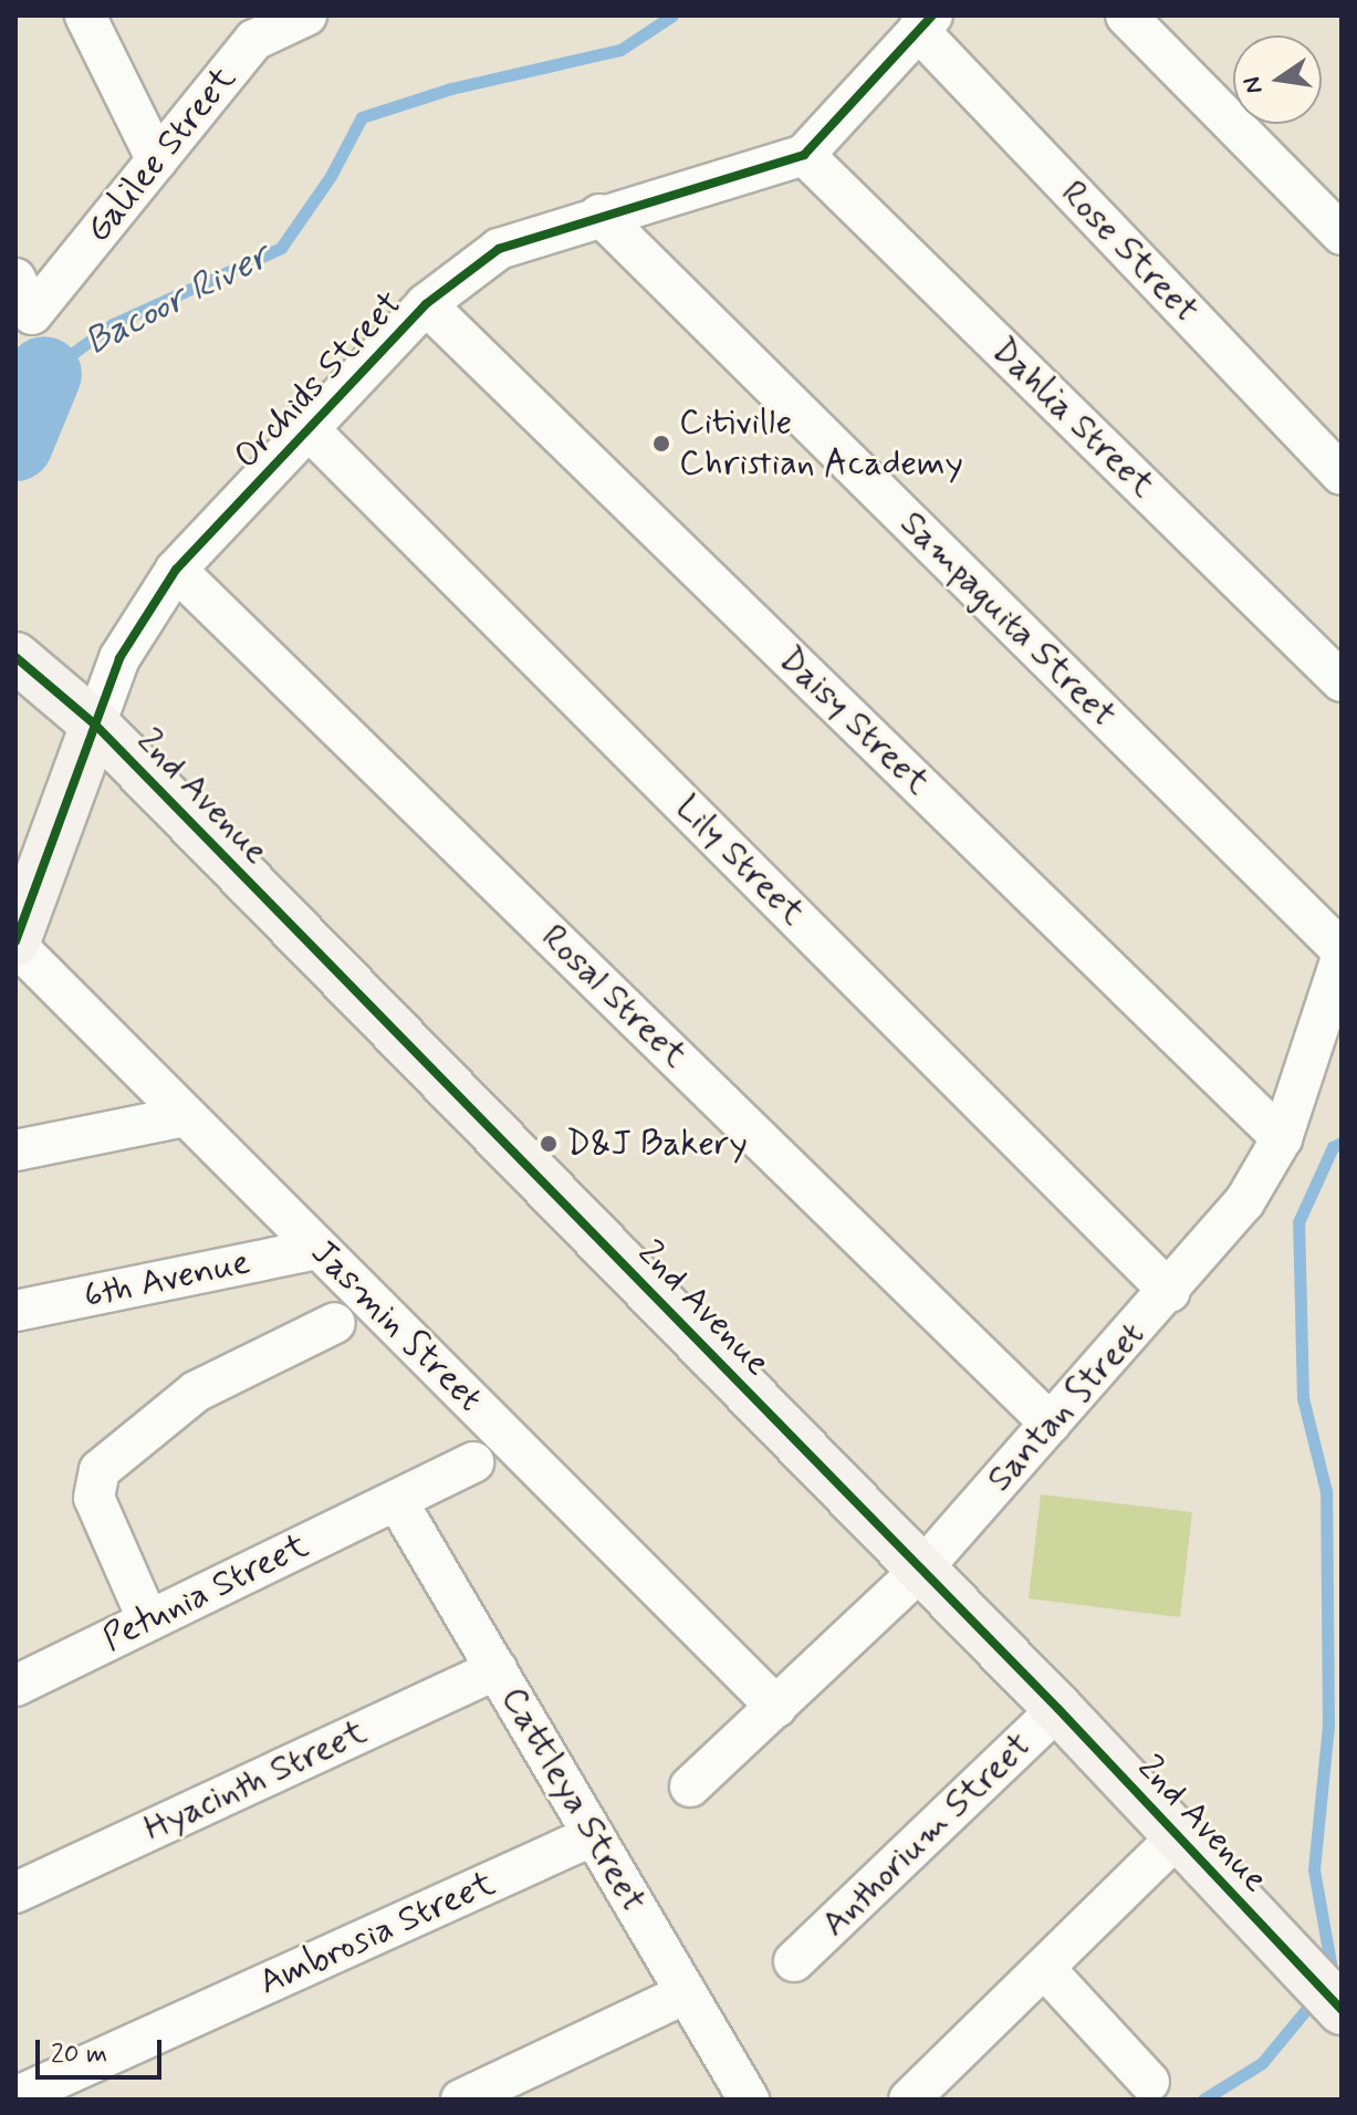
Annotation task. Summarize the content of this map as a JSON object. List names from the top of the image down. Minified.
{"streets":{"street":["Galilee Street","Rose Street","Orchids Street","Dahlia Street","Sampaguita Street","Daisy Street","2nd Avenue","Lily Street","Rosal Street","6th Avenue","Jasmin Street","Santan Street","Petunia Street","Hyacinth Street","Cattleya Street","Anthorium Street","Ambrosia Street"]},"crossings":[["Orchids Street","Dahlia Street"],["Orchids Street","Sampaguita Street"],["Orchids Street","Daisy Street"],["Orchids Street","2nd Avenue"],["Orchids Street","Lily Street"],["Orchids Street","Rosal Street"],["Daisy Street","Santan Street"],["2nd Avenue","Santan Street"],["2nd Avenue","Anthorium Street"],["Lily Street","Santan Street"],["Rosal Street","Santan Street"],["6th Avenue","Jasmin Street"],["Jasmin Street","Santan Street"],["Petunia Street","Cattleya Street"],["Hyacinth Street","Cattleya Street"],["Cattleya Street","Ambrosia Street"]],"water":["Bacoor River"],"places":["Citiville Christian Academy","D&J Bakery"],"scale_bar":"20 m","north":"left"}
